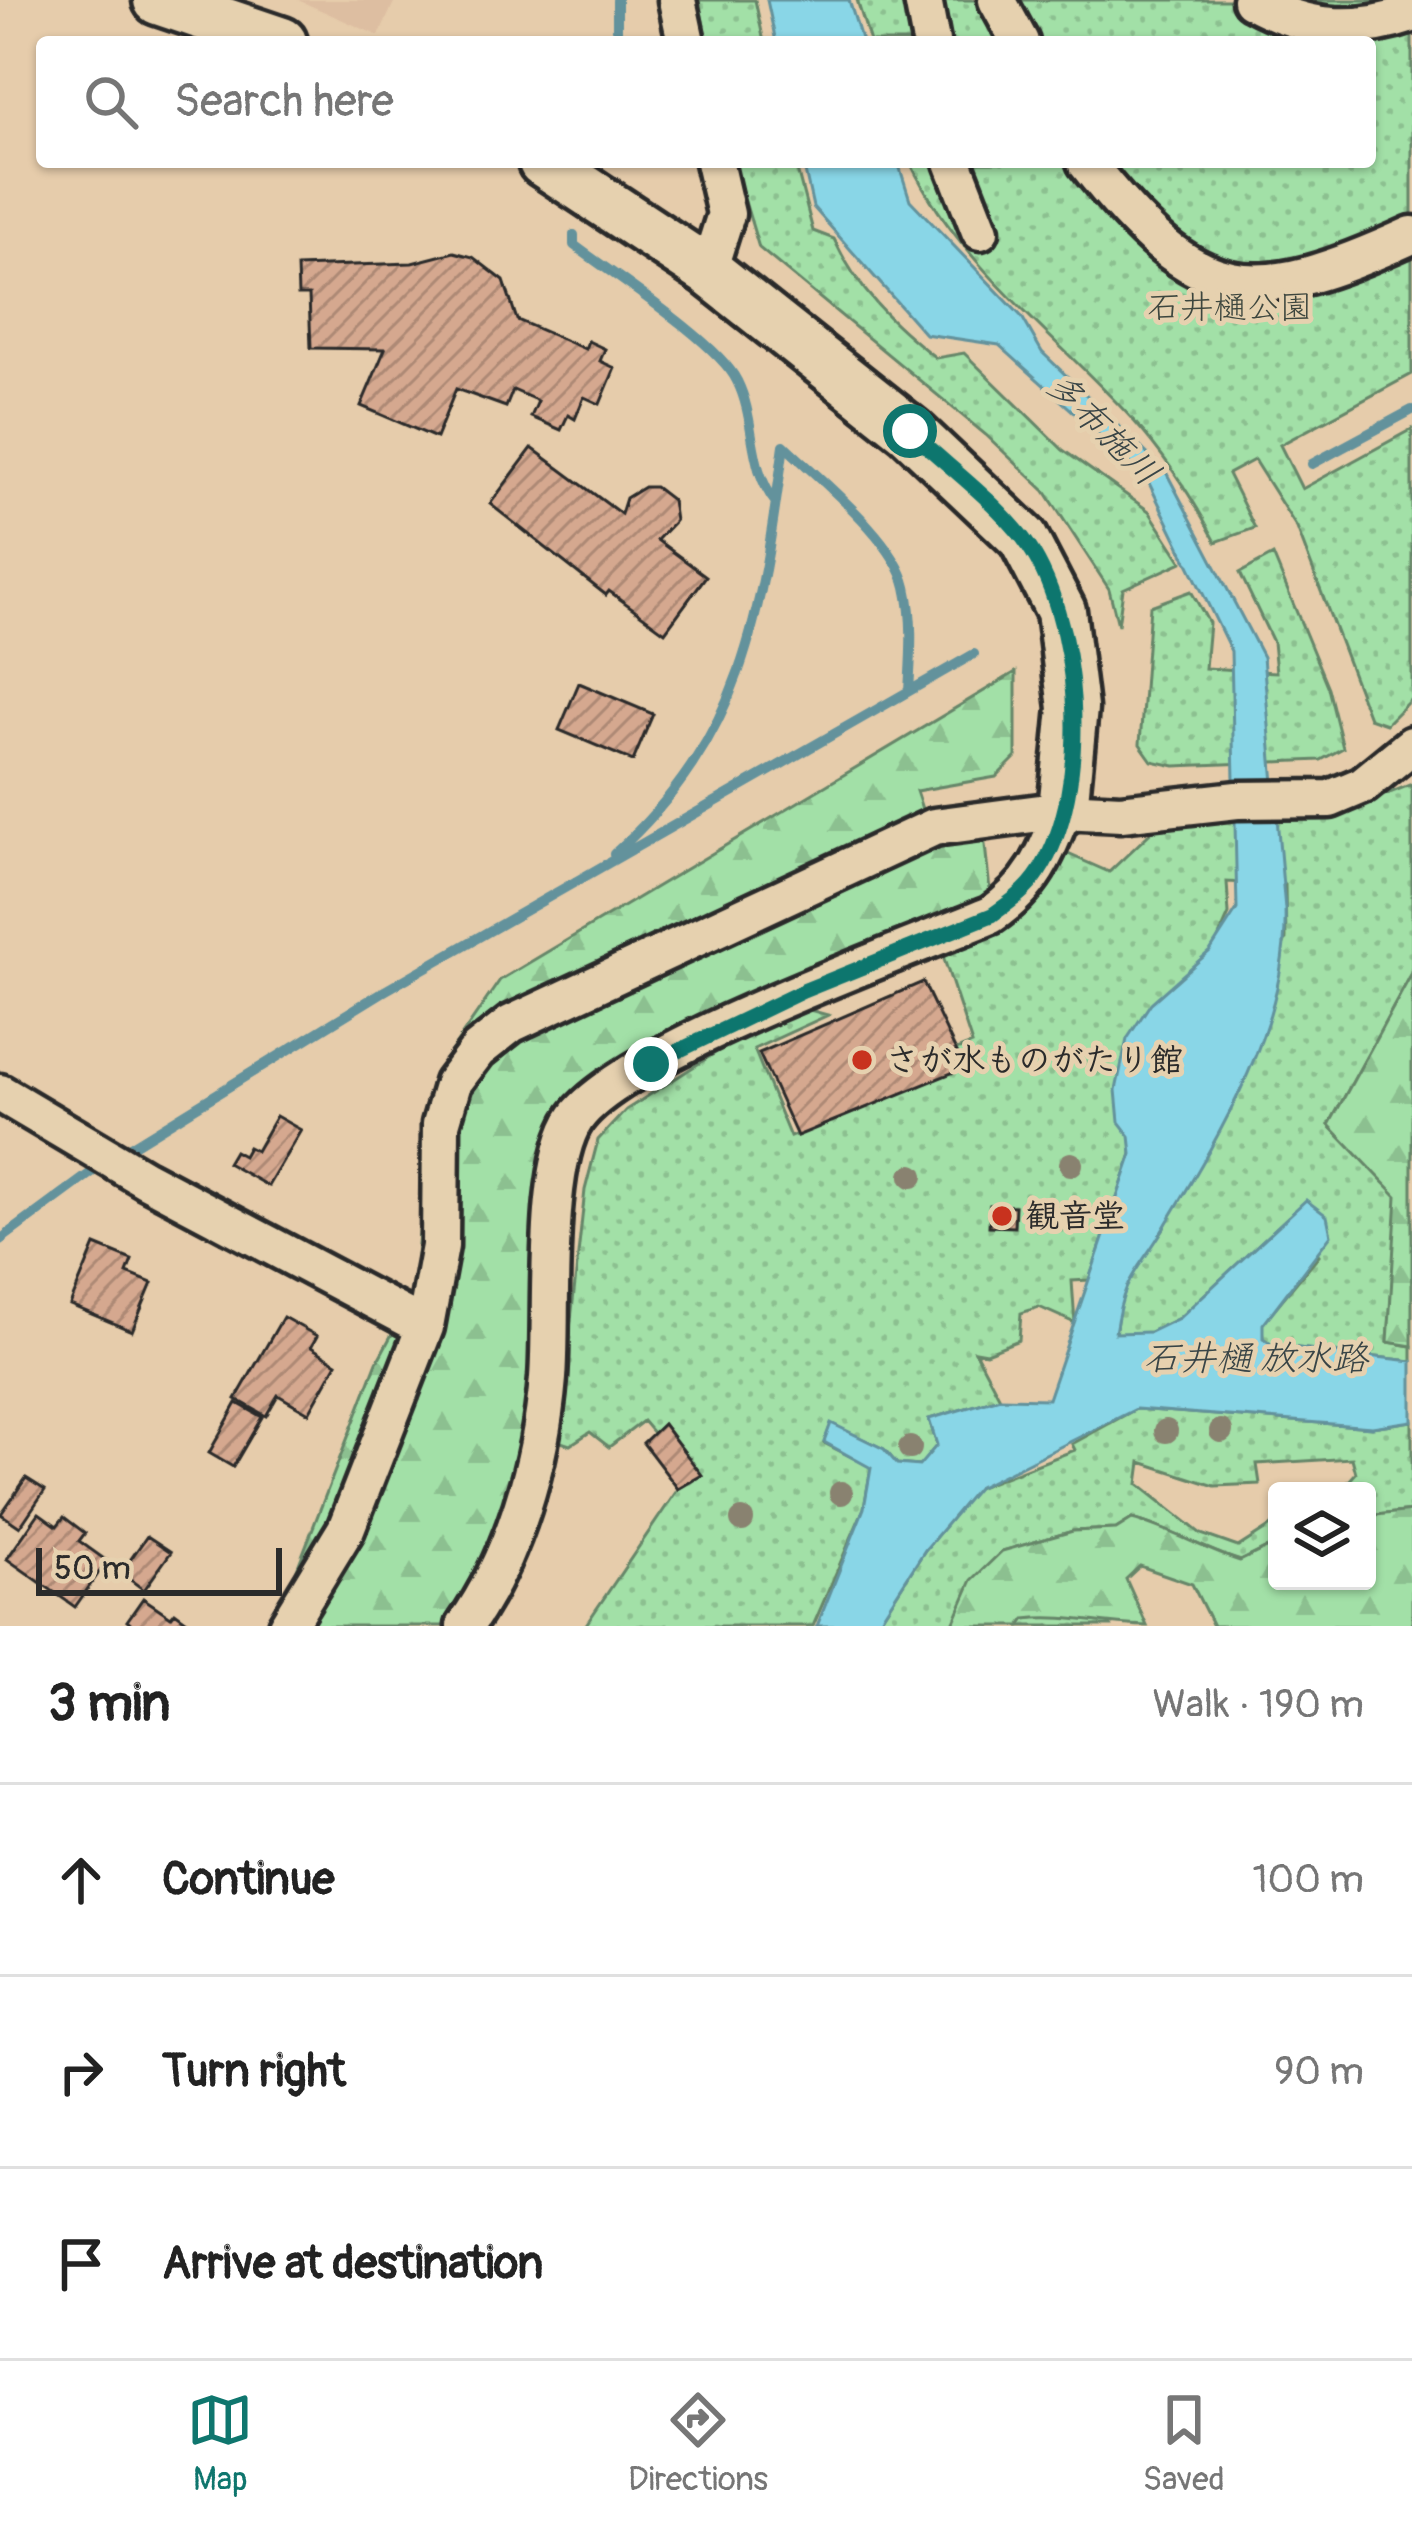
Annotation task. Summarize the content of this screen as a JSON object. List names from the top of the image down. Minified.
{"water":["多布施川","石井樋 放水路"],"parks":["石井樋公園"],"places":["さが水ものがたり館","観音堂"],"scale_bar":"50 m","page":{"search":"Search here","scale":"50 m","heading":["3 min","Walk · 190 m"],"list":[["Continue","100 m"],["Turn right","90 m"],"Arrive at destination"],"nav":["Map","Directions","Saved"]}}
